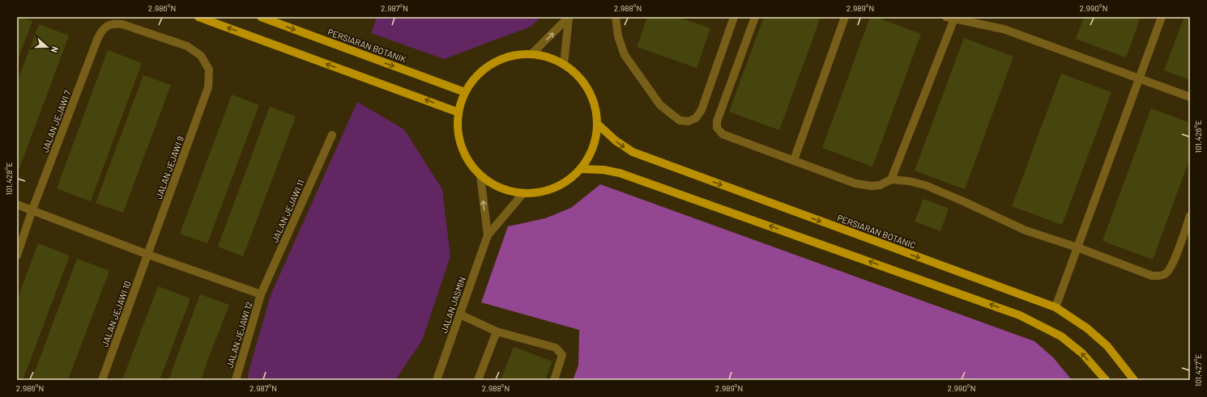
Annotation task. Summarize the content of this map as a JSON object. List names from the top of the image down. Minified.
{"streets":{"main road":["PERSIARAN BOTANIK","PERSIARAN BOTANIC"],"street":["JALAN JEJAWI 7","JALAN JEJAWI 9","JALAN JEJAWI 11","JALAN JASMIN","JALAN JEJAWI 10","JALAN JEJAWI 12"]},"crossings":[["JALAN JEJAWI 7","JALAN JEJAWI 9"],["JALAN JEJAWI 9","JALAN JEJAWI 10"],["JALAN JEJAWI 11","JALAN JEJAWI 12"]],"north":"right","coordinates":["2.986°N","2.987°N","2.988°N","2.989°N","2.990°N","101.426°E","101.428°E","101.427°E"]}
